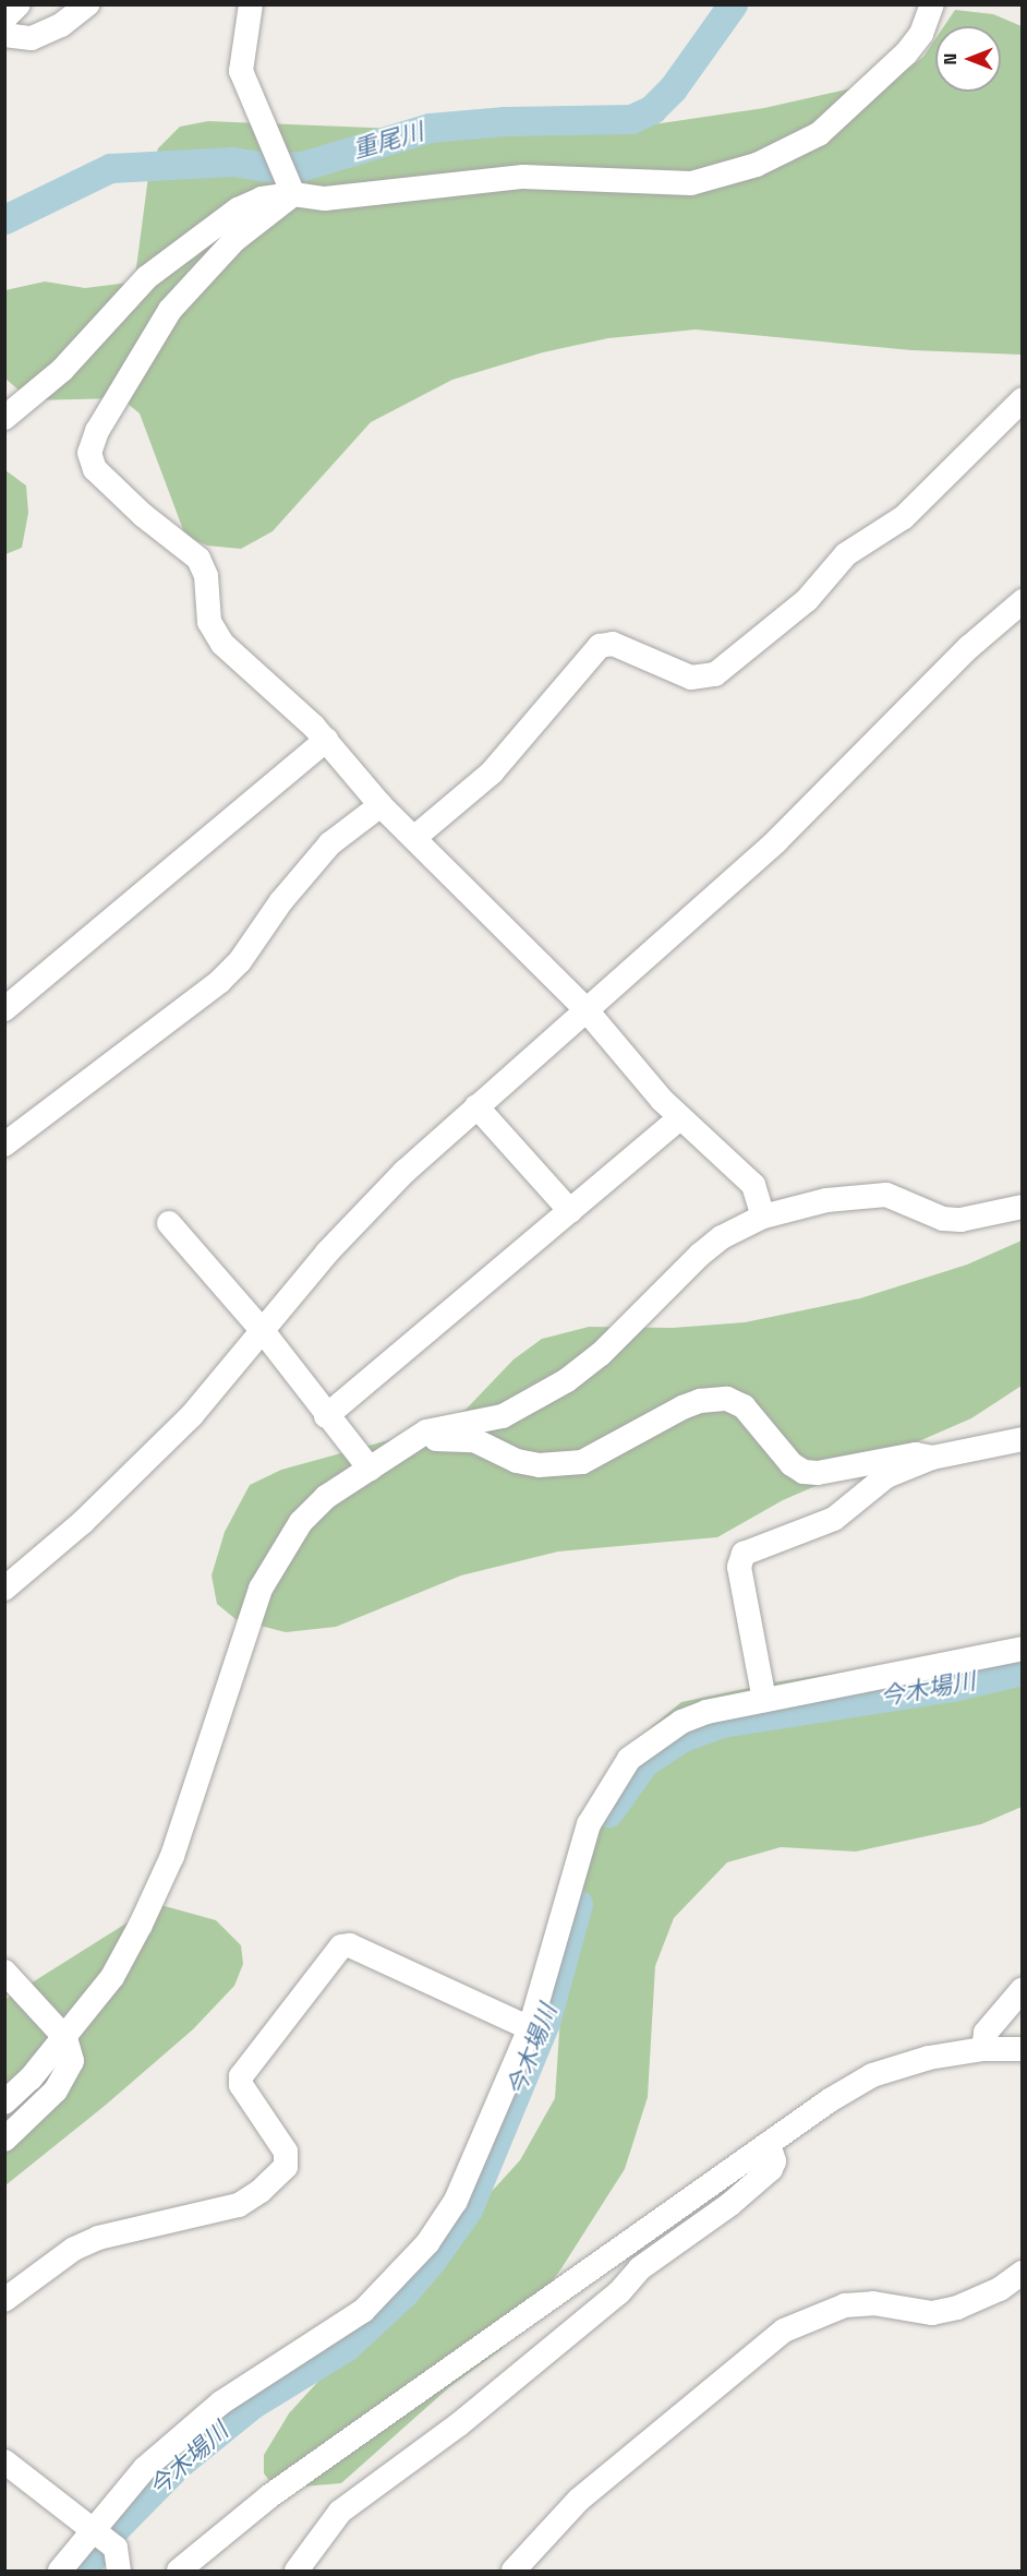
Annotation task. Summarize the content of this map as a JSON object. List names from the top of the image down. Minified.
{"water":["重尾川","今木場川"],"north":"left"}
